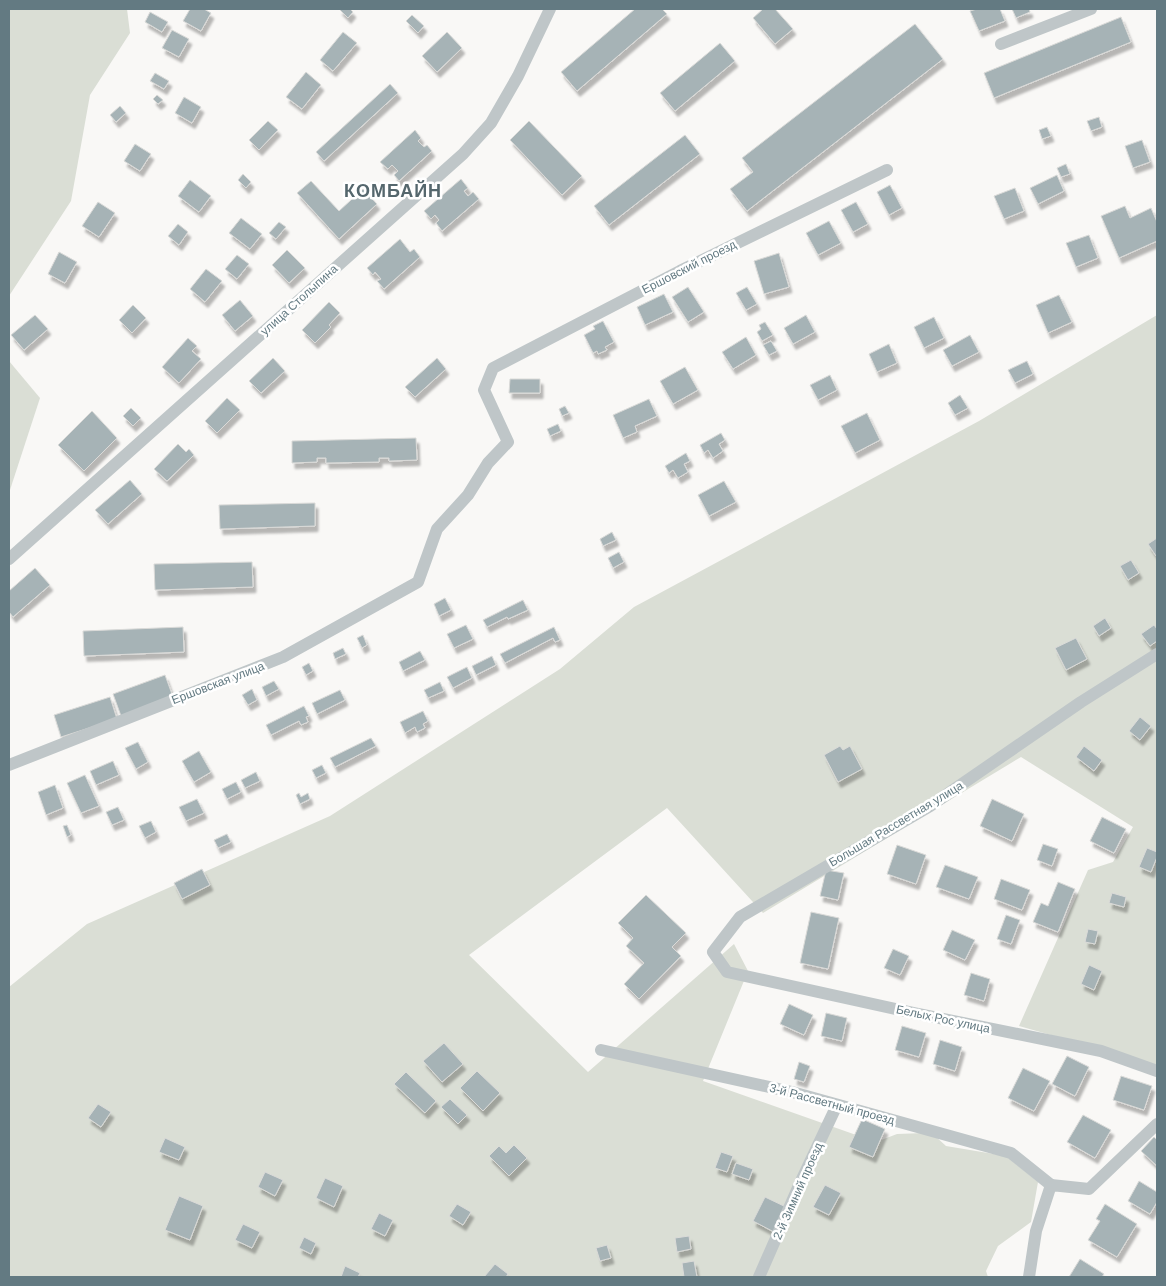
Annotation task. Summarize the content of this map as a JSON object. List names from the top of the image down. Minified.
{"streets":{"street":["Ершовский проезд","улица Столыпина","Ершовская улица","Большая Рассветная улица","Белых Рос улица","3-й Рассветный проезд","2-й Зимний проезд"]},"crossings":[["Ершовский проезд","Ершовская улица"],["Большая Рассветная улица","Белых Рос улица"],["3-й Рассветный проезд","2-й Зимний проезд"]],"districts":["КОМБАЙН"]}
